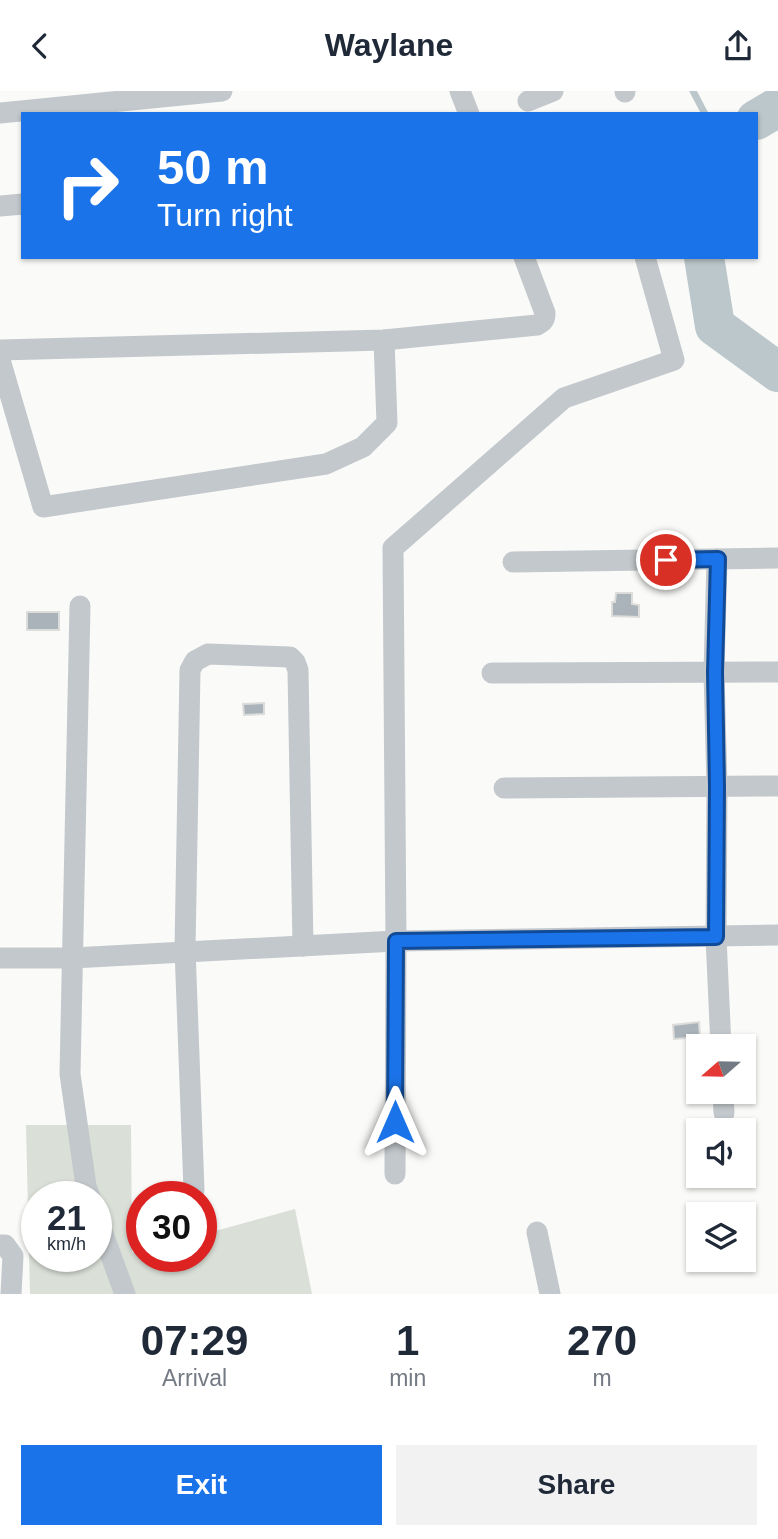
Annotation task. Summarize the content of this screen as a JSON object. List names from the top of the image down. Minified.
{"north":"left","page":{"header":"Waylane","turn":["50 m","Turn right"],"speed":"21 km/h","limit":"30","eta":["07:29","Arrival","1","min","270","m"],"buttons":["Exit","Share"]}}
